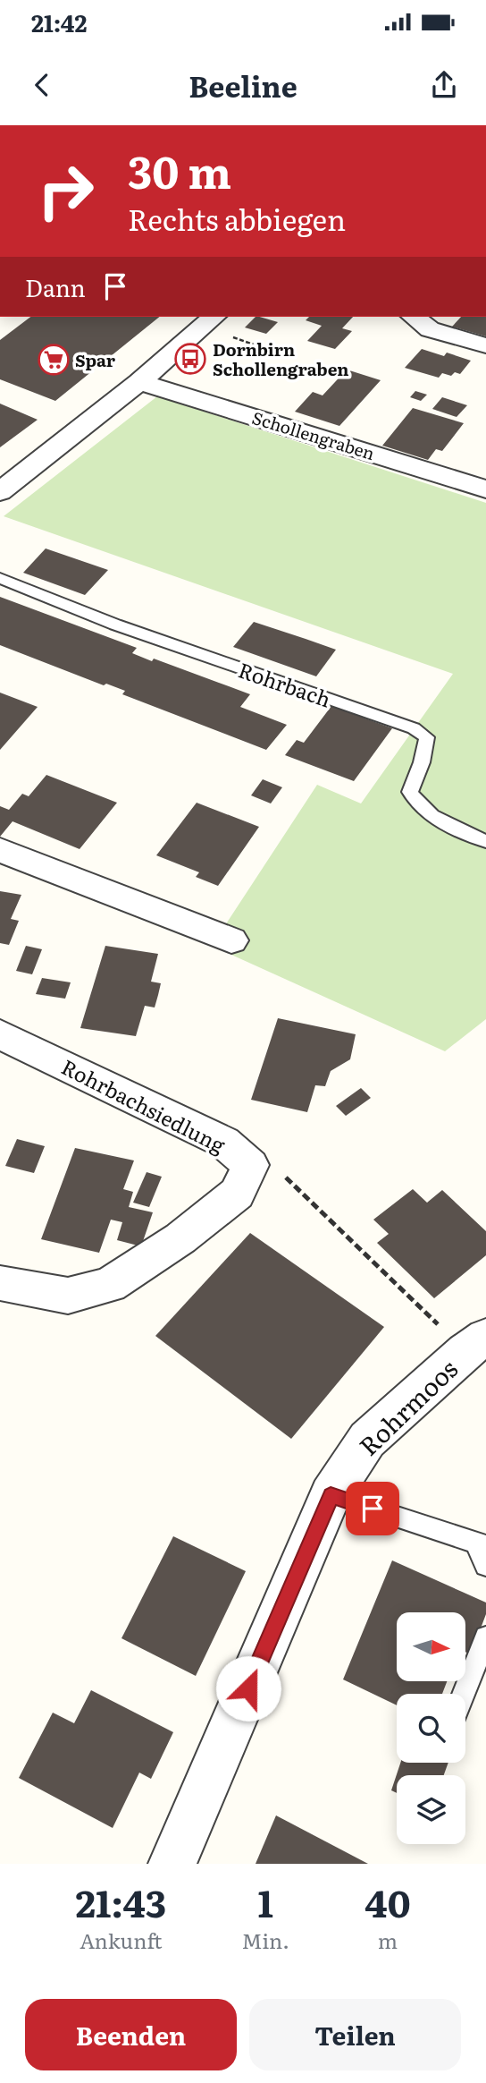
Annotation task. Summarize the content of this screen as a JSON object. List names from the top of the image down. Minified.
{"streets":{"street":["Schollengraben","Rohrbachsiedlung","Rohrmoos"],"lane":["Rohrbach"]},"places":{"bus stop":["Dornbirn Schollengraben"],"supermarket":["Spar"]},"north":"right","page":{"status":"21:42","header":"Beeline","turn":["30 m","Rechts abbiegen"],"then":"Dann","eta":["21:43","Ankunft","1","Min.","40","m"],"buttons":["Beenden","Teilen"]}}
